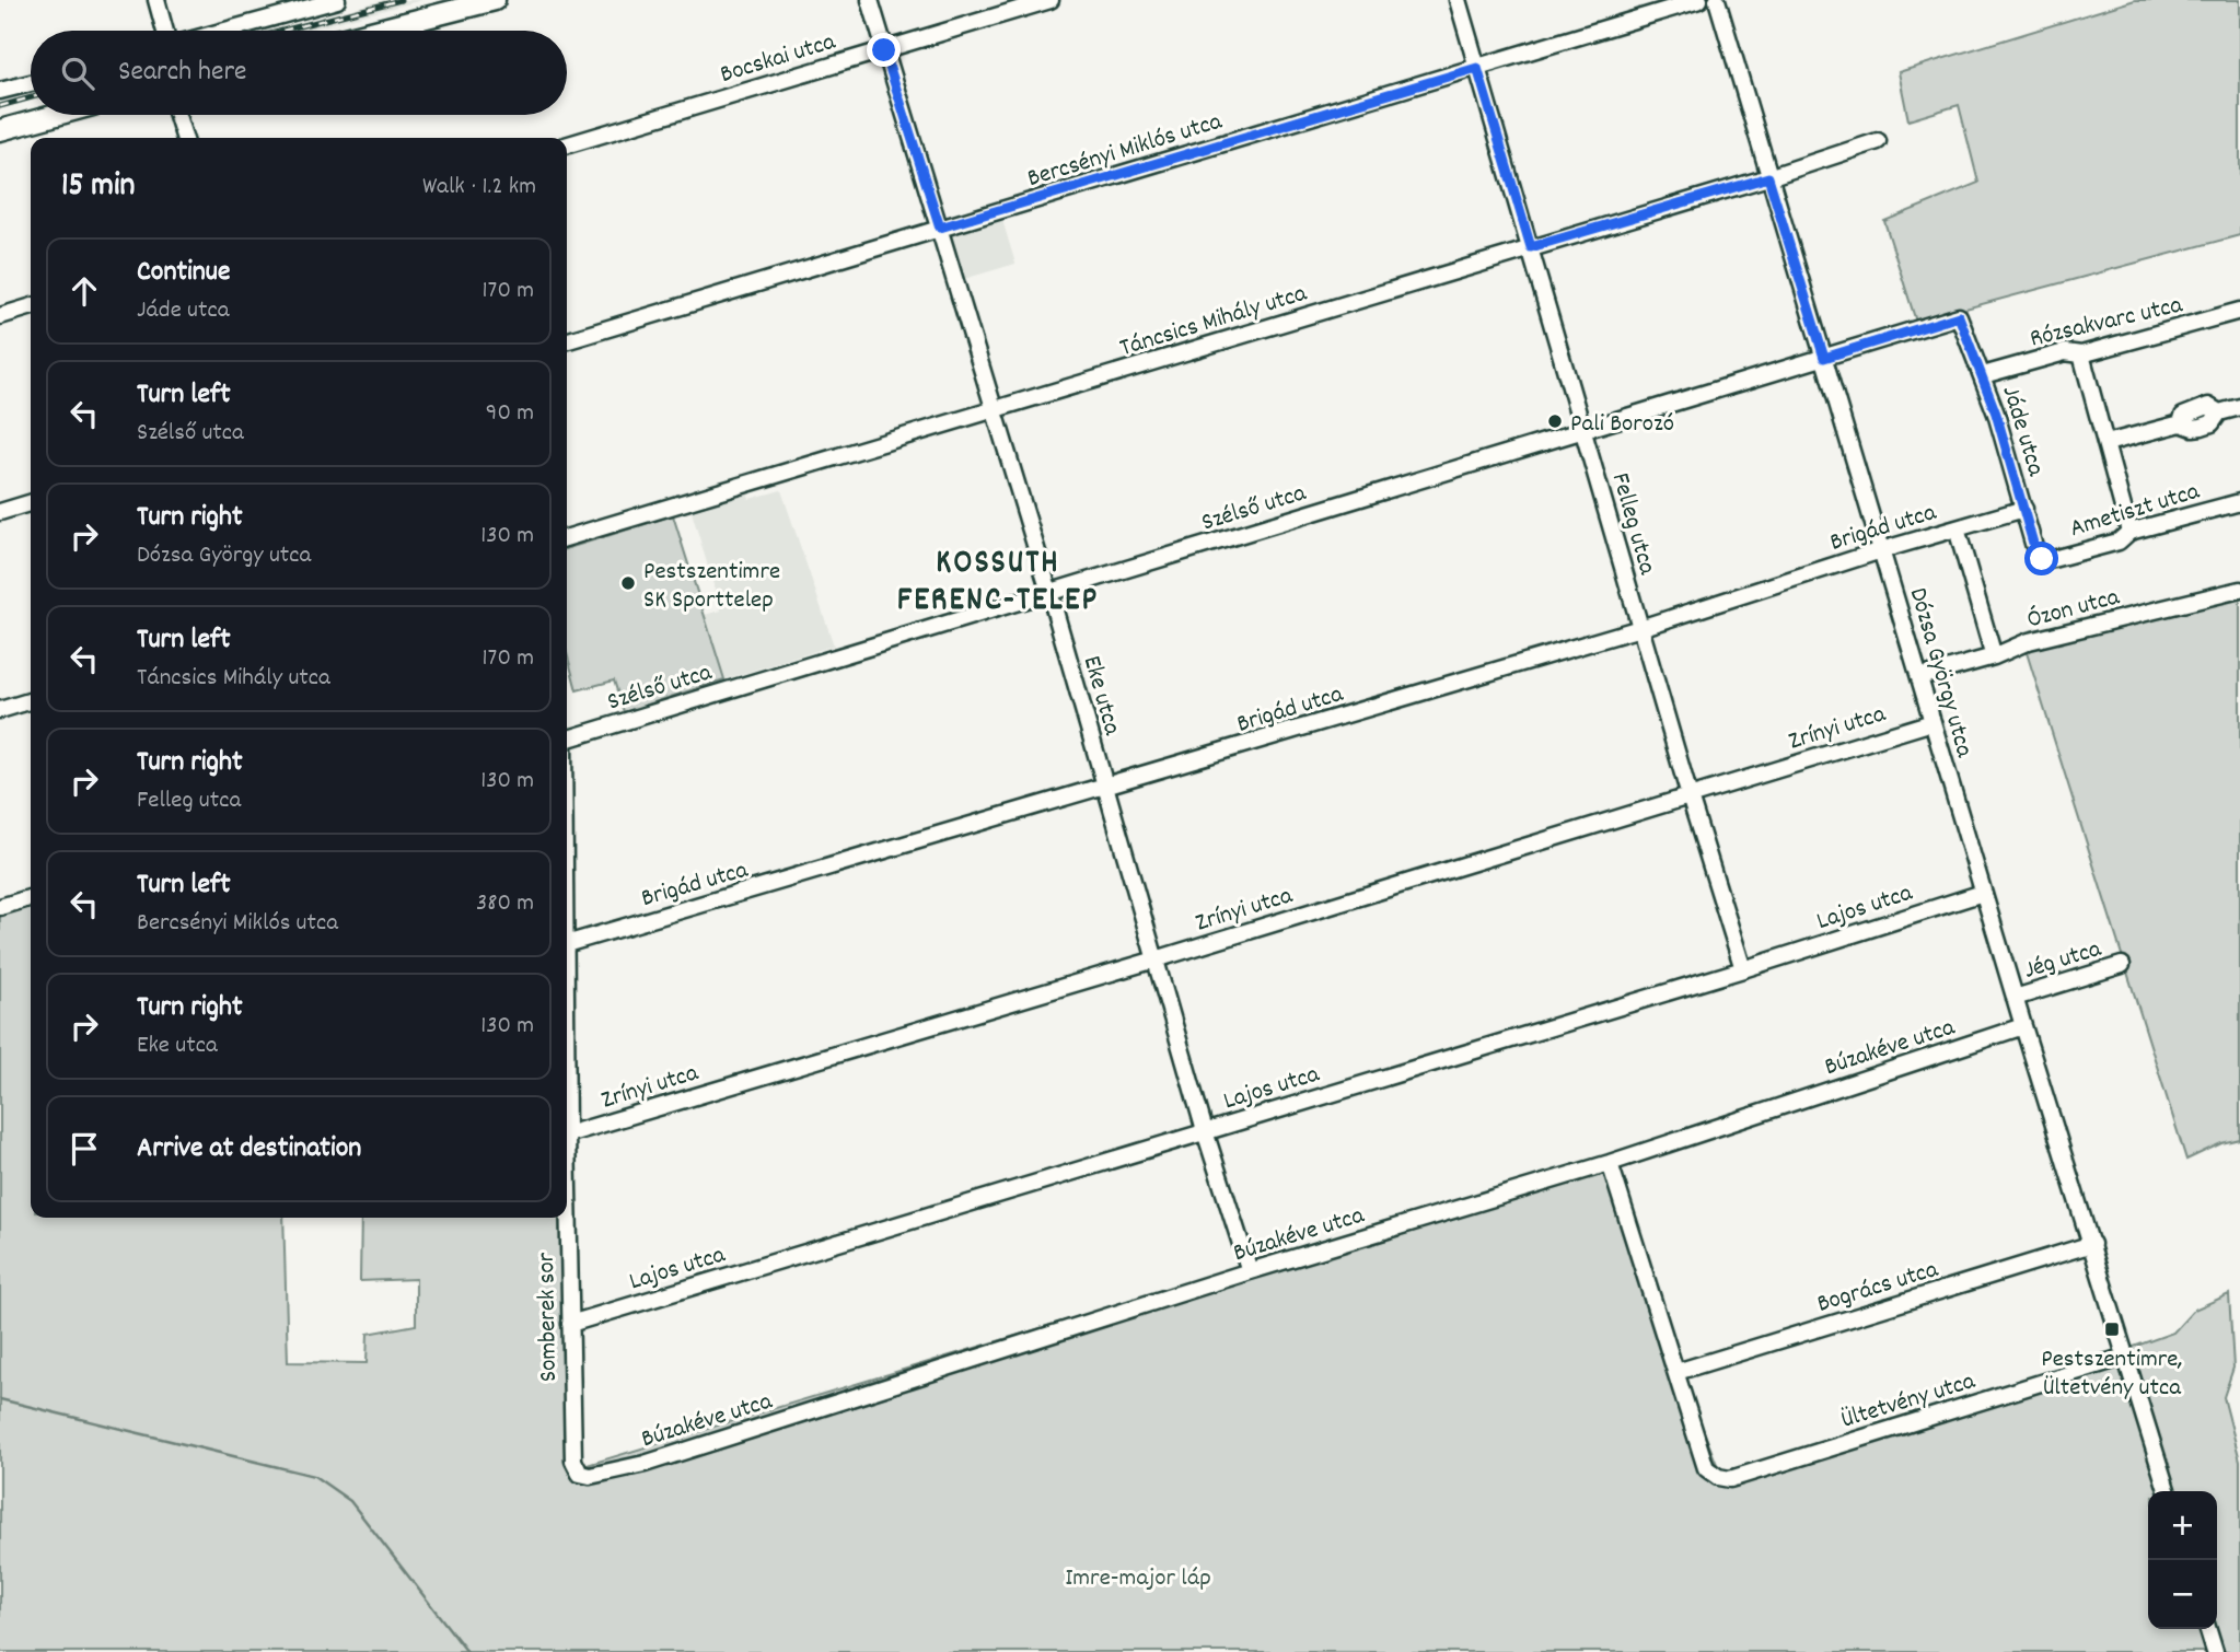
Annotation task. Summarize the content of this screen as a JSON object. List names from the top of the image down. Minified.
{"streets":{"street":["Bocskai utca","Bercsényi Miklós utca","Táncsics Mihály utca","Rózsakvarc utca","Jáde utca","Szélső utca","Ametiszt utca","Felleg utca","Brigád utca","Ózon utca","Dózsa György utca","Eke utca","Zrínyi utca","Lajos utca","Jég utca","Búzakéve utca","Bogrács utca","Somberek sor","Ültetvény utca"]},"crossings":[["Bocskai utca","Eke utca"],["Bercsényi Miklós utca","Felleg utca"],["Bercsényi Miklós utca","Eke utca"],["Táncsics Mihály utca","Felleg utca"],["Táncsics Mihály utca","Dózsa György utca"],["Táncsics Mihály utca","Eke utca"],["Rózsakvarc utca","Jáde utca"],["Jáde utca","Szélső utca"],["Jáde utca","Ametiszt utca"],["Jáde utca","Brigád utca"],["Szélső utca","Felleg utca"],["Szélső utca","Dózsa György utca"],["Szélső utca","Eke utca"],["Felleg utca","Brigád utca"],["Felleg utca","Zrínyi utca"],["Felleg utca","Lajos utca"],["Brigád utca","Dózsa György utca"],["Brigád utca","Eke utca"],["Ózon utca","Dózsa György utca"],["Dózsa György utca","Zrínyi utca"],["Dózsa György utca","Lajos utca"],["Dózsa György utca","Jég utca"],["Dózsa György utca","Búzakéve utca"],["Dózsa György utca","Bogrács utca"],["Dózsa György utca","Ültetvény utca"],["Eke utca","Zrínyi utca"],["Eke utca","Lajos utca"],["Eke utca","Búzakéve utca"],["Zrínyi utca","Somberek sor"],["Lajos utca","Somberek sor"],["Búzakéve utca","Somberek sor"],["Bogrács utca","Ültetvény utca"]],"districts":["KOSSUTH FERENC-TELEP"],"parks":["Imre-major láp"],"places":{"other":["Pali Borozó","Pestszentimre SK Sporttelep"],"transit":["Pestszentimre, Ültetvény utca"]},"page":{"search":"Search here","heading":["15 min","Walk · 1.2 km"],"list":[["Continue","Jáde utca","170 m"],["Turn left","Szélső utca","90 m"],["Turn right","Dózsa György utca","130 m"],["Turn left","Táncsics Mihály utca","170 m"],["Turn right","Felleg utca","130 m"],["Turn left","Bercsényi Miklós utca","380 m"],["Turn right","Eke utca","130 m"],"Arrive at destination"],"map_buttons":["+","−"]}}
